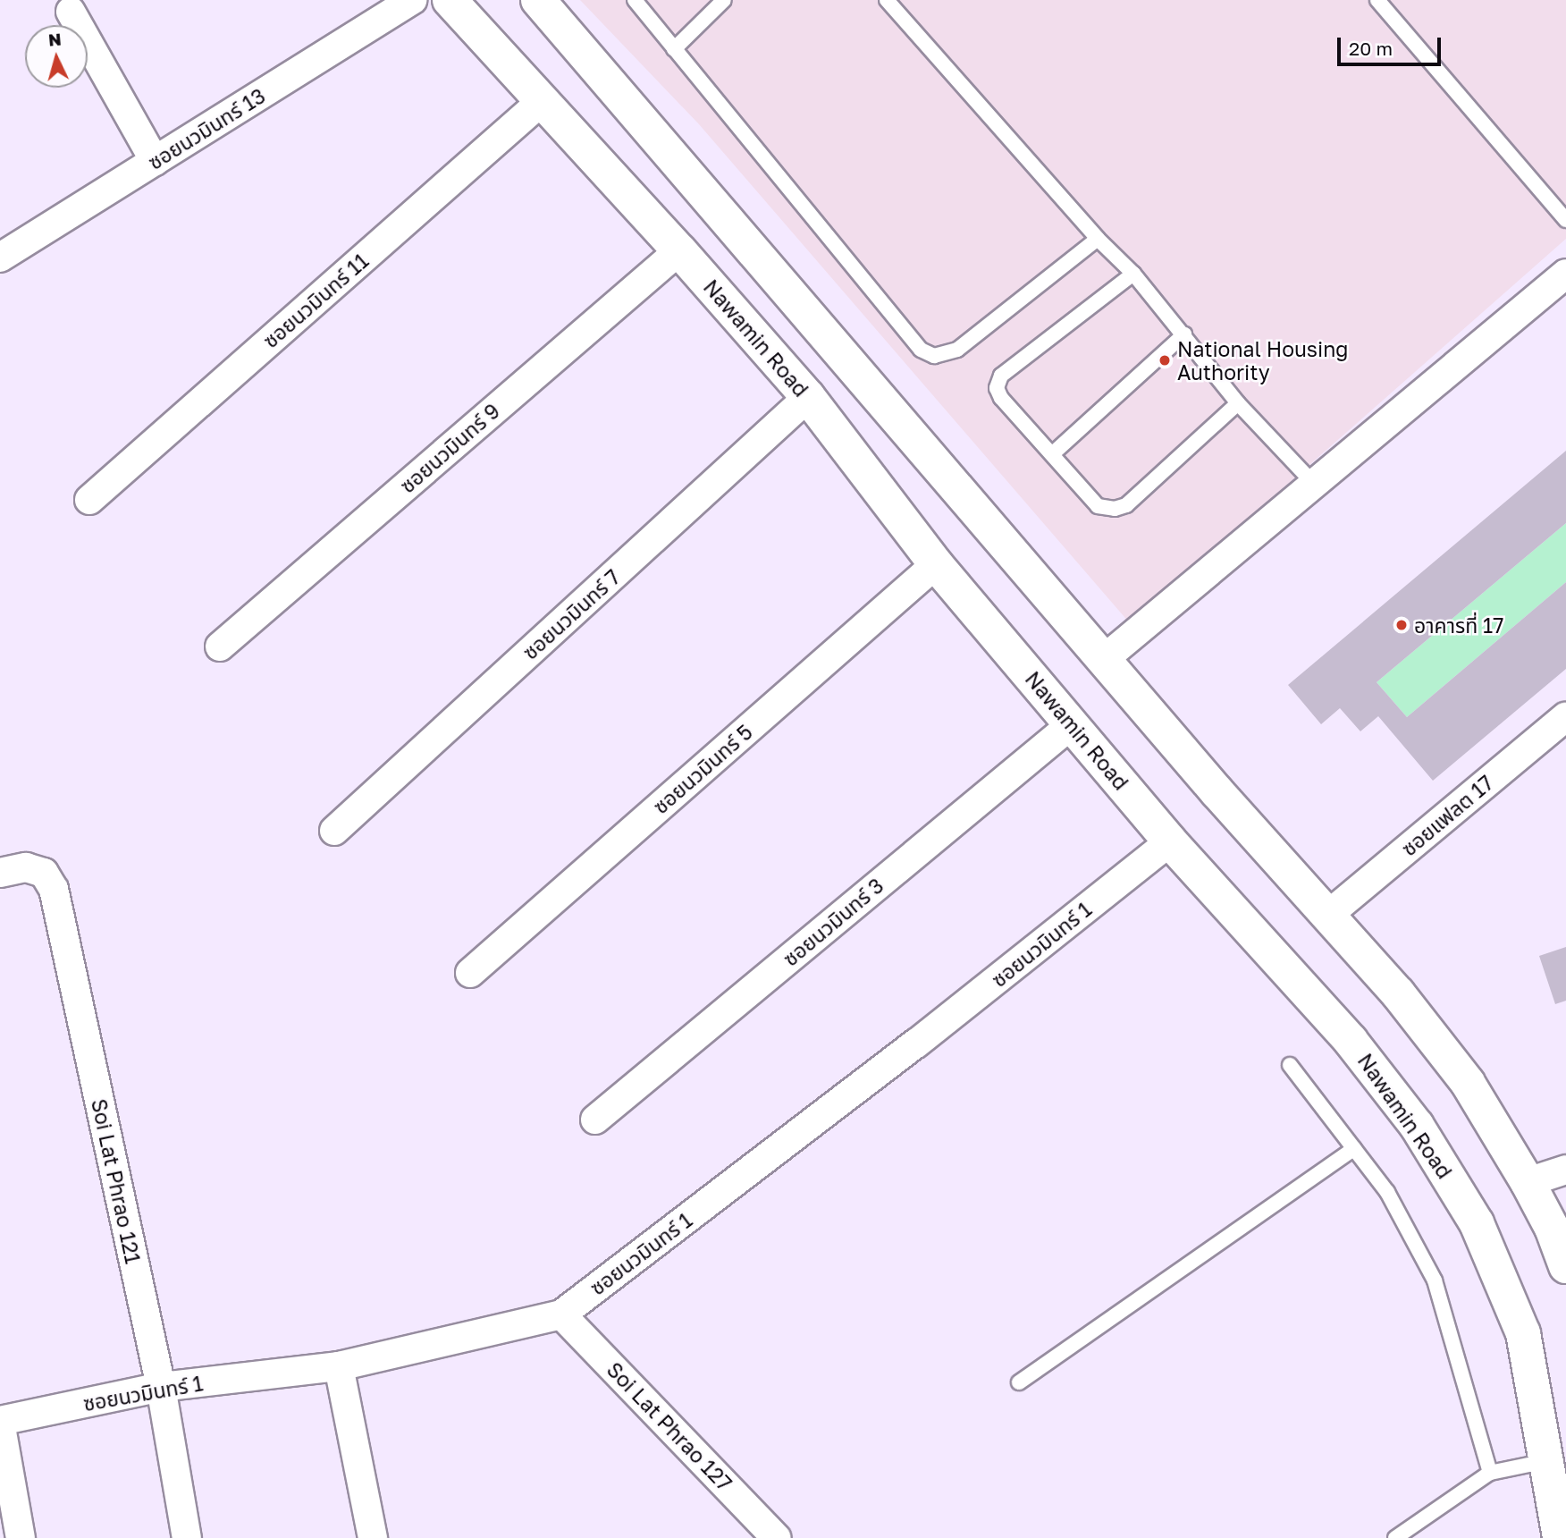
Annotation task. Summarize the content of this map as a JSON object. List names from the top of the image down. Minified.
{"streets":{"main road":["Nawamin Road"],"street":["ซอยนวมินทร์ 13","ซอยนวมินทร์ 11","ซอยนวมินทร์ 9","ซอยนวมินทร์ 7","ซอยนวมินทร์ 5","ซอยแฟลต 17","ซอยนวมินทร์ 3","ซอยนวมินทร์ 1","Soi Lat Phrao 121","Soi Lat Phrao 127"]},"crossings":[["ซอยนวมินทร์ 11","Nawamin Road"],["Nawamin Road","ซอยนวมินทร์ 9"],["Nawamin Road","ซอยนวมินทร์ 7"],["Nawamin Road","ซอยนวมินทร์ 5"],["Nawamin Road","ซอยนวมินทร์ 3"],["Nawamin Road","ซอยนวมินทร์ 1"],["ซอยนวมินทร์ 1","Soi Lat Phrao 121"],["ซอยนวมินทร์ 1","Soi Lat Phrao 127"]],"places":["National Housing Authority","อาคารที่ 17"],"scale_bar":"20 m","north":"top"}
